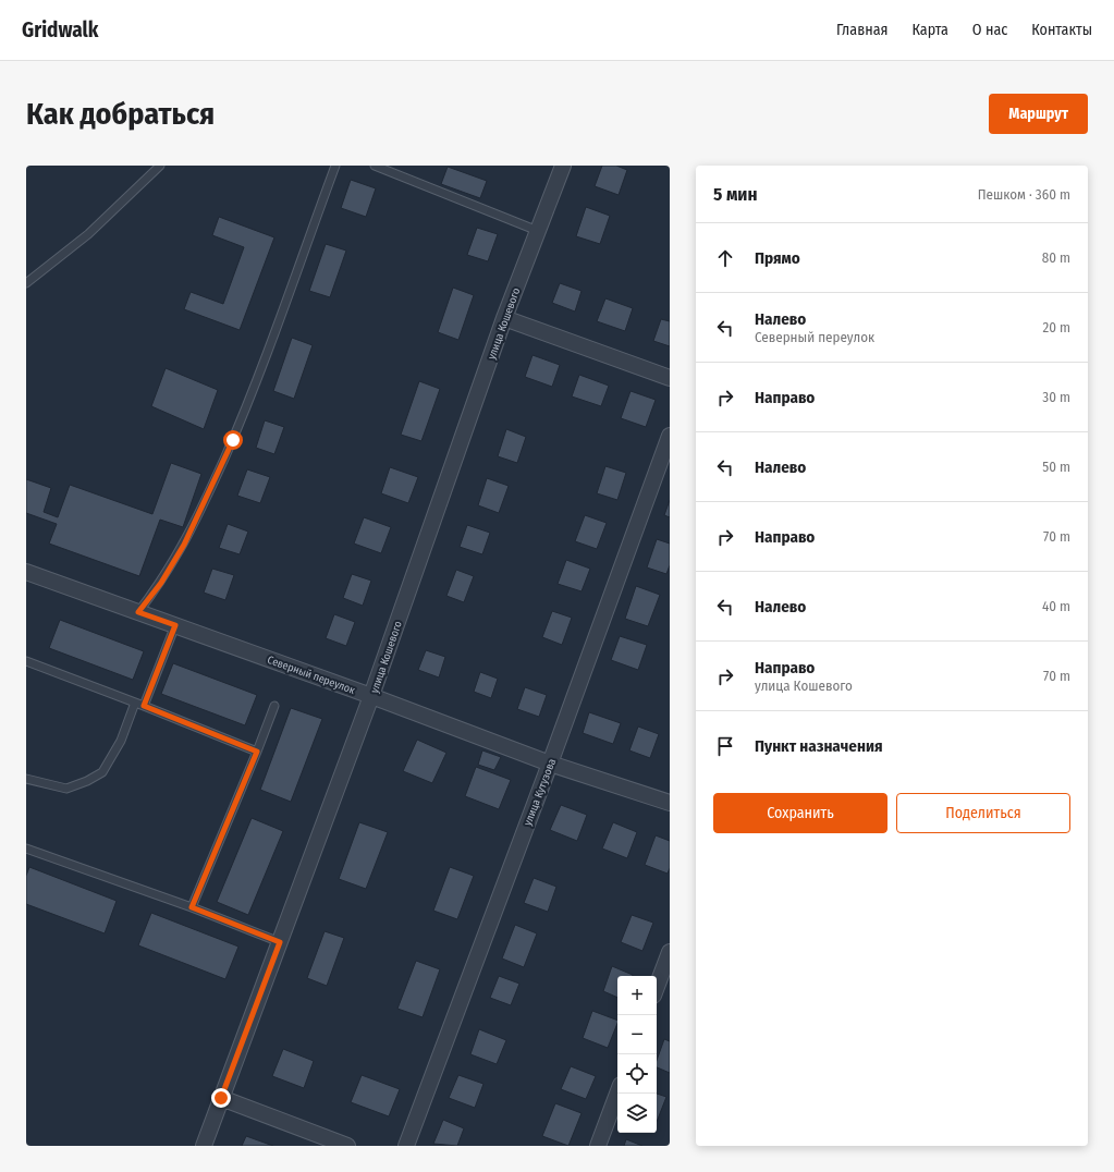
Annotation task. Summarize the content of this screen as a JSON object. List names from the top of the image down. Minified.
{"streets":{"street":["улица Кошевого","Северный переулок","улица Кутузова"]},"crossings":[["улица Кошевого","Северный переулок"],["Северный переулок","улица Кутузова"]],"page":{"header":"Gridwalk","nav":["Главная","Карта","О нас","Контакты"],"buttons":["Маршрут",["Сохранить","Поделиться"]],"title":"Как добраться","heading":["5 мин","Пешком · 360 m"],"list":[["Прямо","80 m"],["Налево","Северный переулок","20 m"],["Направо","30 m"],["Налево","50 m"],["Направо","70 m"],["Налево","40 m"],["Направо","улица Кошевого","70 m"],"Пункт назначения"],"map_buttons":["+","−"]}}
